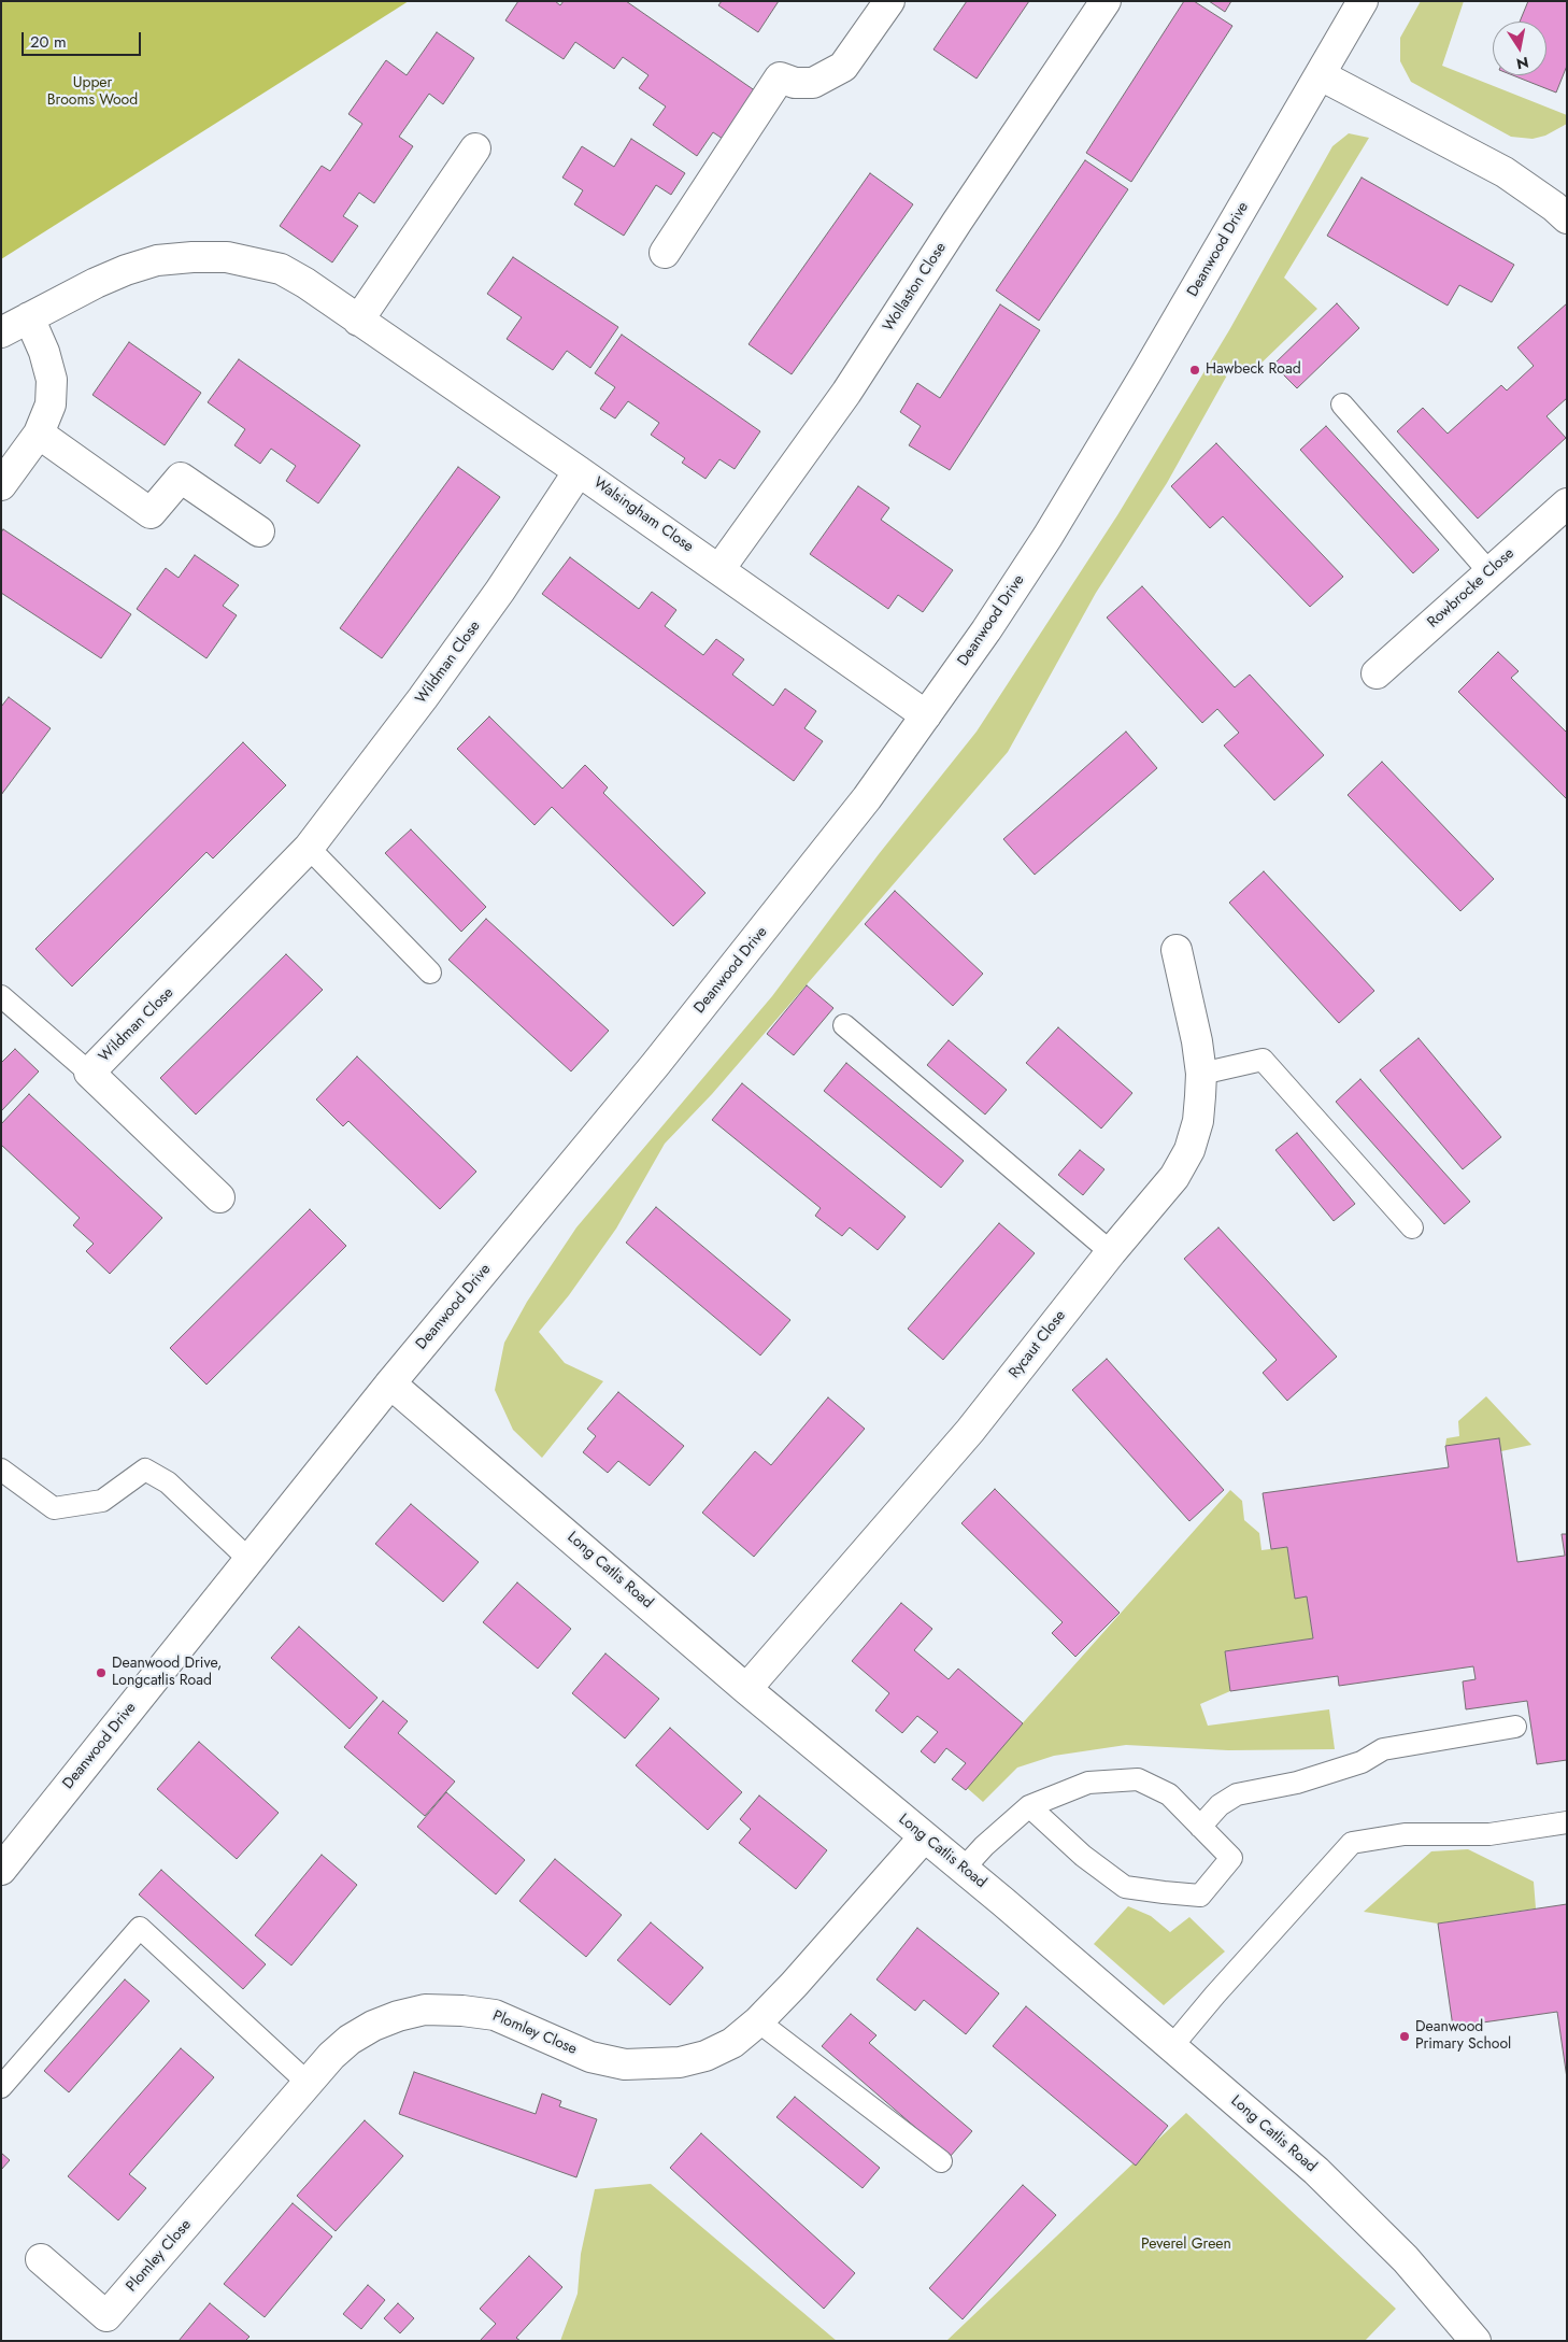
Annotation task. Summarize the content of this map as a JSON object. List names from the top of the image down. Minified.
{"streets":{"street":["Deanwood Drive","Wollaston Close","Walsingham Close","Rowbrocke Close","Wildman Close","Rycaut Close","Long Catlis Road","Plomley Close"]},"crossings":[["Deanwood Drive","Walsingham Close"],["Deanwood Drive","Long Catlis Road"],["Wollaston Close","Walsingham Close"],["Walsingham Close","Wildman Close"],["Rycaut Close","Long Catlis Road"],["Long Catlis Road","Plomley Close"]],"parks":["Upper Brooms Wood","Peverel Green"],"places":["Hawbeck Road","Deanwood Drive, Longcatlis Road","Deanwood Primary School"],"scale_bar":"20 m","north":"bottom"}
